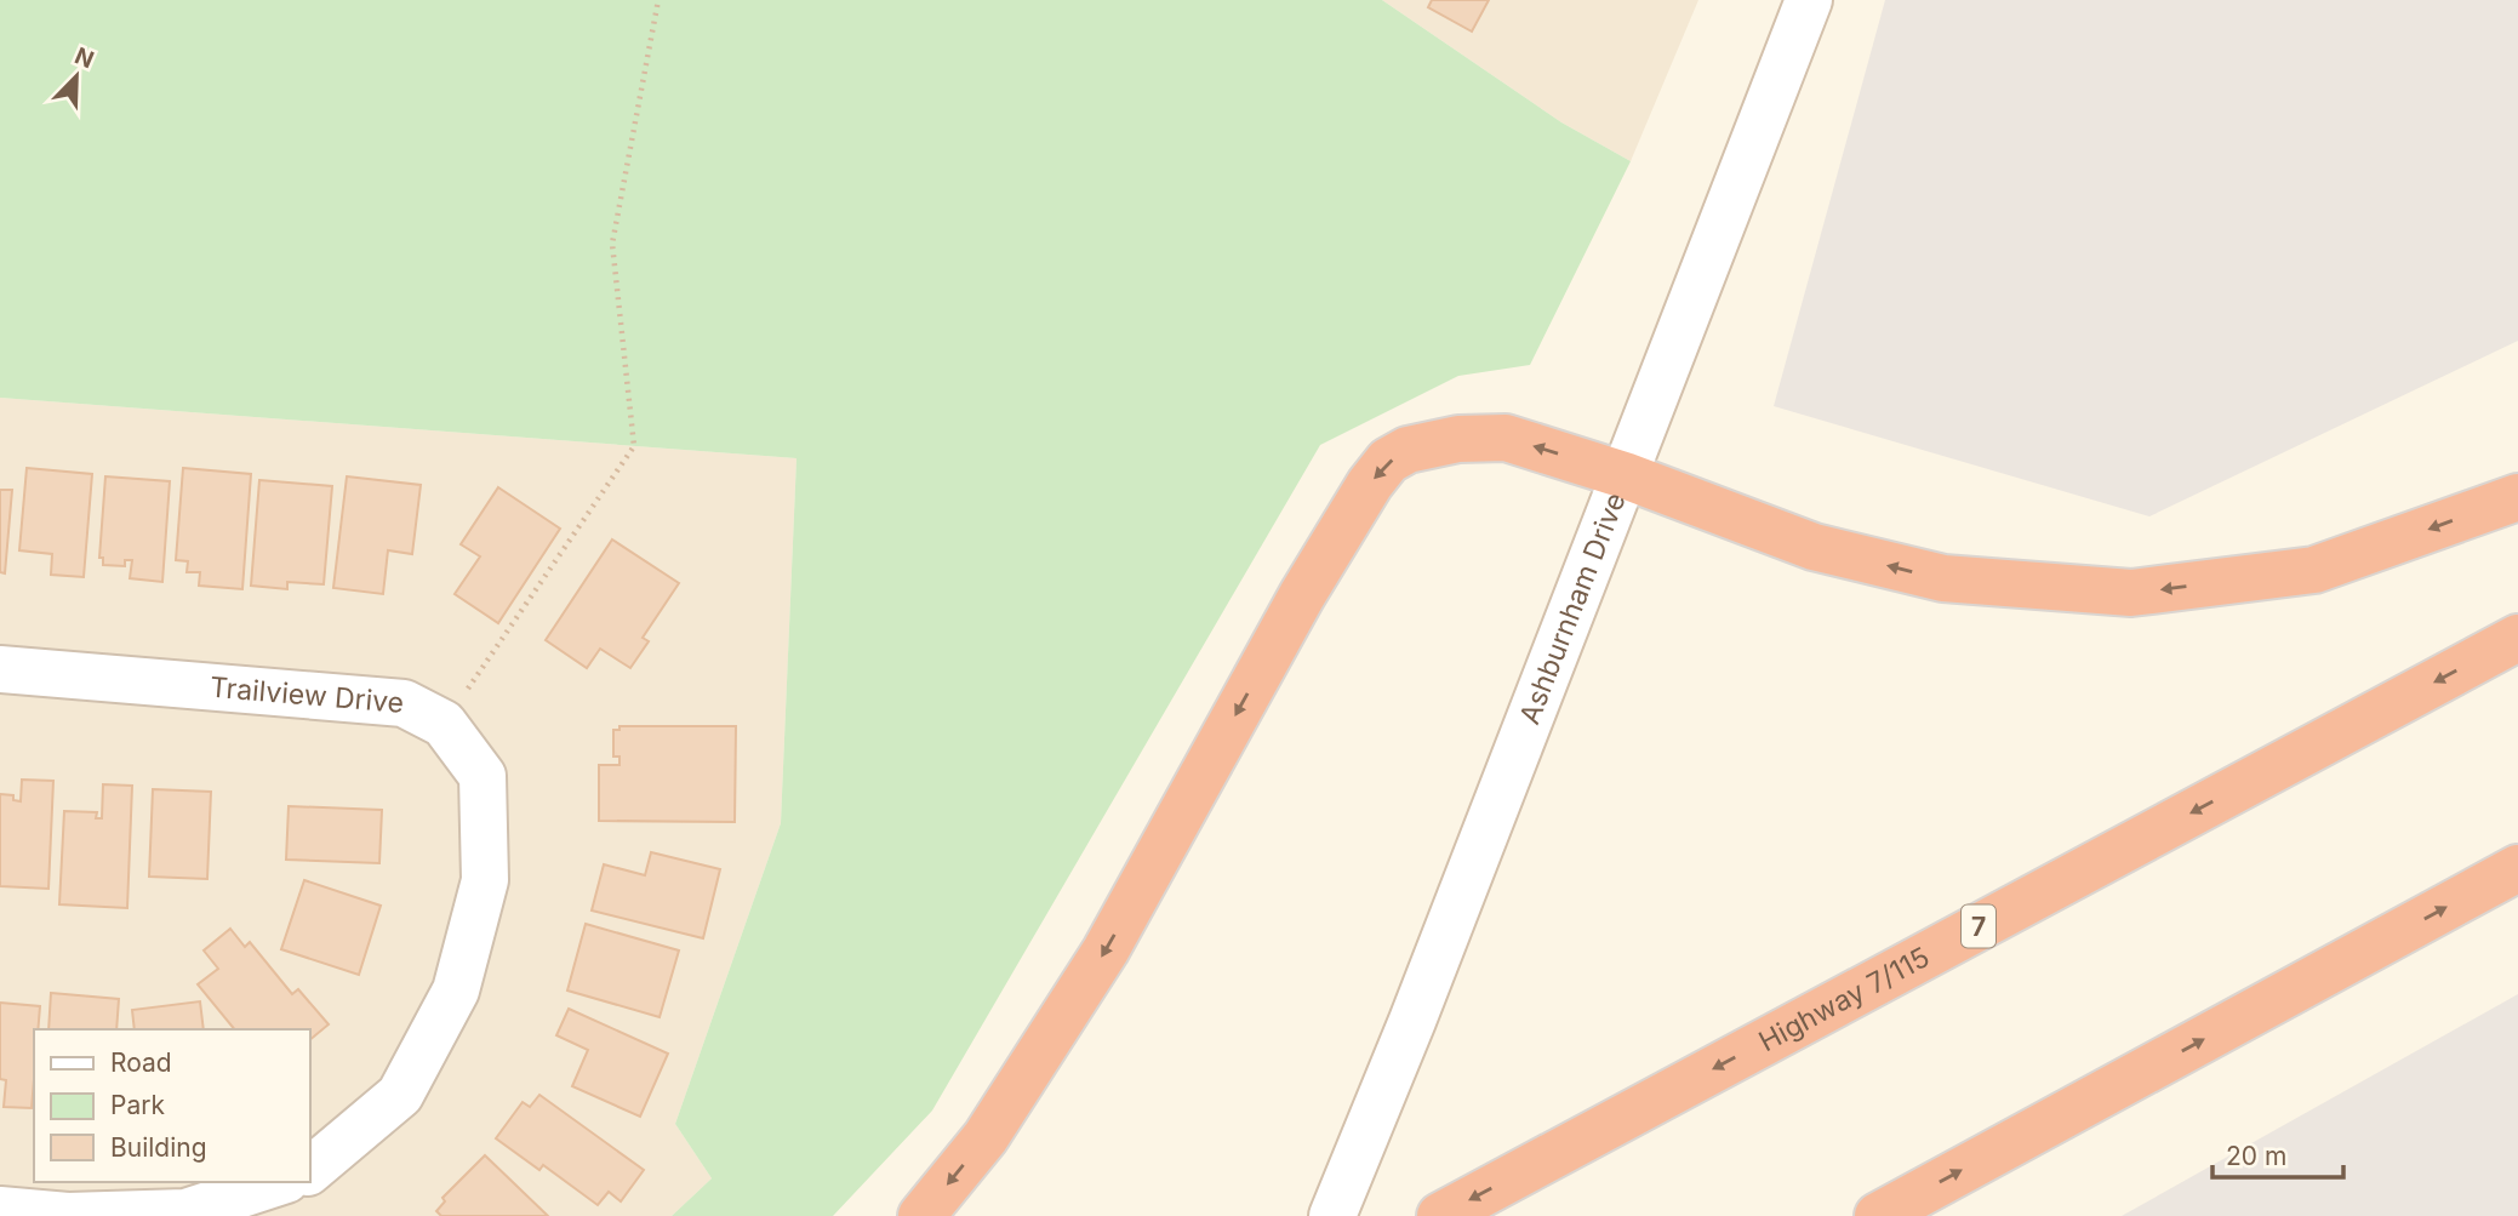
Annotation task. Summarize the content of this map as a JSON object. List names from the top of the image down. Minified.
{"streets":{"highway":["7","Highway 7/115"],"main road":["Ashburnham Drive","Trailview Drive"]},"legend":["Road","Park","Building"],"scale_bar":"20 m","north":"top right"}
